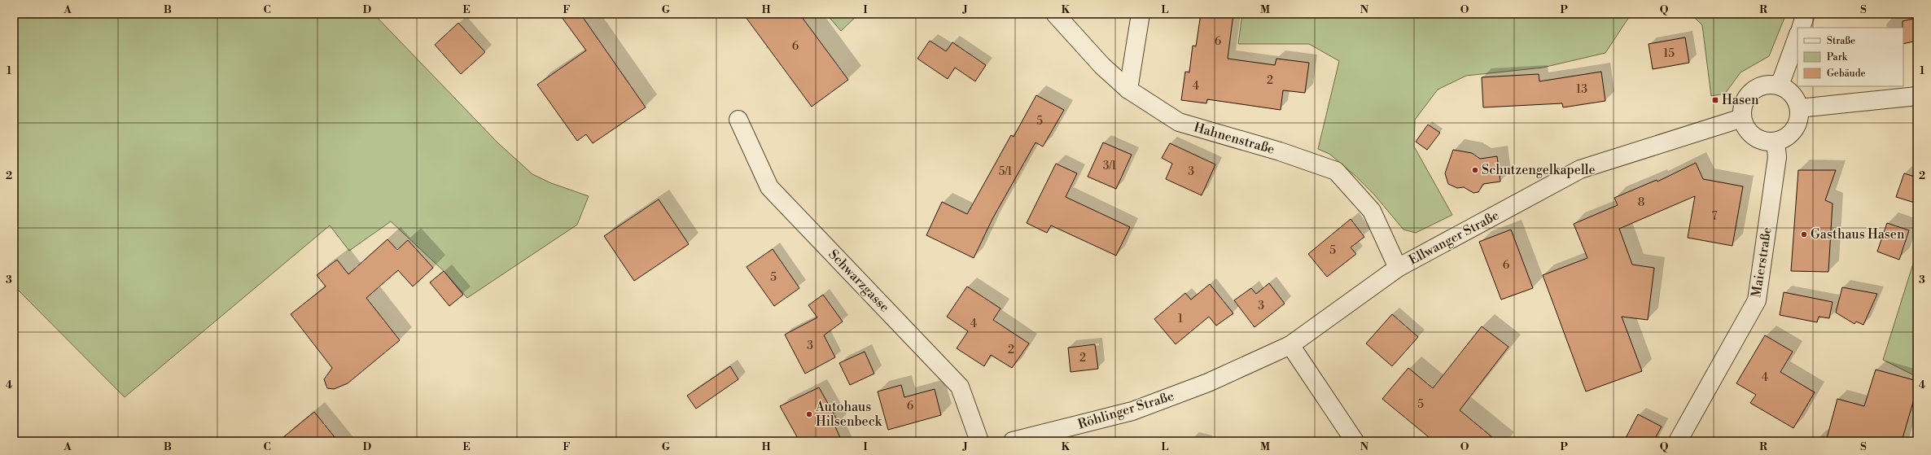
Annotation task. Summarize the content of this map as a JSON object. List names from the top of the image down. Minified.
{"streets":{"street":["Hahnenstraße","Ellwanger Straße","Maierstraße","Schwarzgasse","Röhlinger Straße"]},"crossings":[["Hahnenstraße","Ellwanger Straße"],["Ellwanger Straße","Maierstraße"],["Ellwanger Straße","Röhlinger Straße"]],"places":{"transit":["Hasen"],"other":["Schutzengelkapelle","Gasthaus Hasen","Autohaus Hilsenbeck"]},"house_numbers":["6","6","15","2","4","13","5","3/1","5/1","3","8","7","5","6","5","3","1","4","3","2","2","4","5","6"],"legend":["Straße","Park","Gebäude"],"grid":{"columns":["A","B","C","D","E","F","G","H","I","J","K","L","M","N","O","P","Q","R","S"],"rows":["1","2","3","4"]}}
